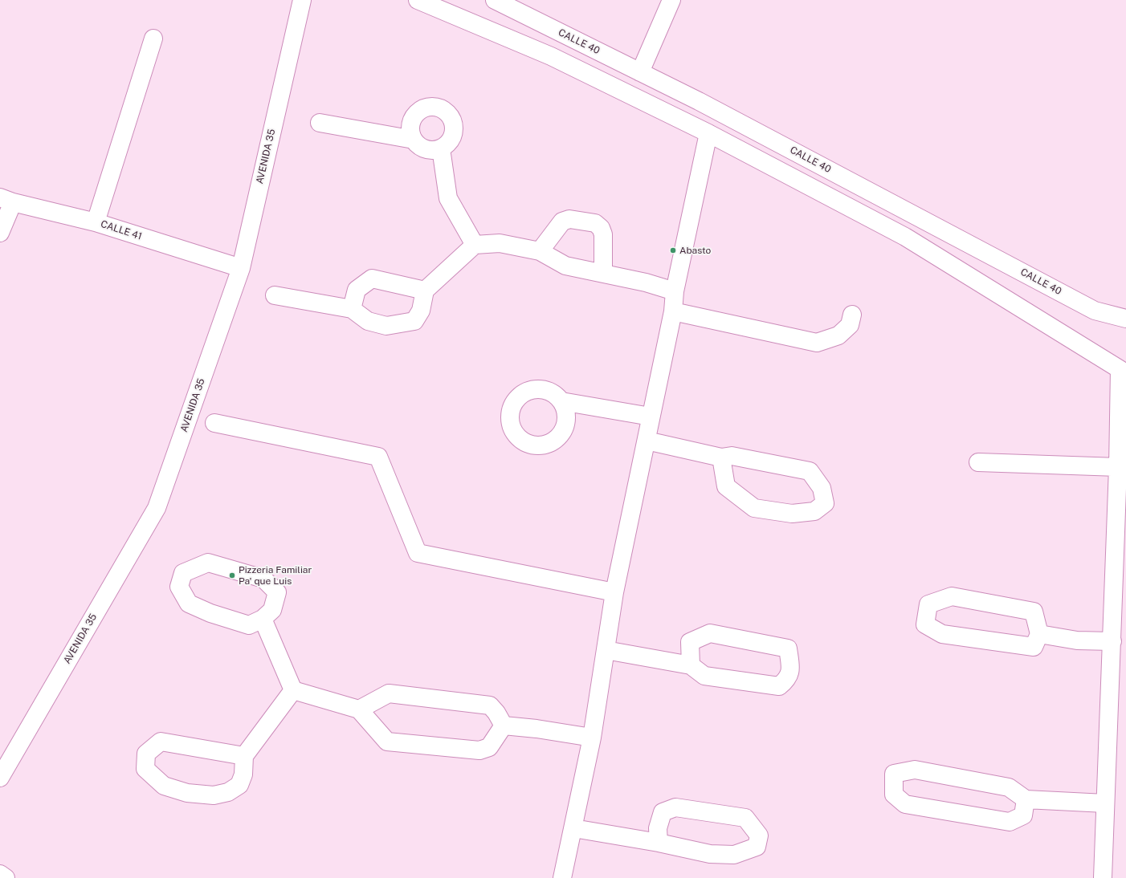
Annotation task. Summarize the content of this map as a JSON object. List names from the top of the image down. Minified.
{"streets":{"street":["CALLE 40","AVENIDA 35","CALLE 41"]},"crossings":[["AVENIDA 35","CALLE 41"]],"places":["Abasto","Pizzeria Familiar Pa' que Luis"]}
